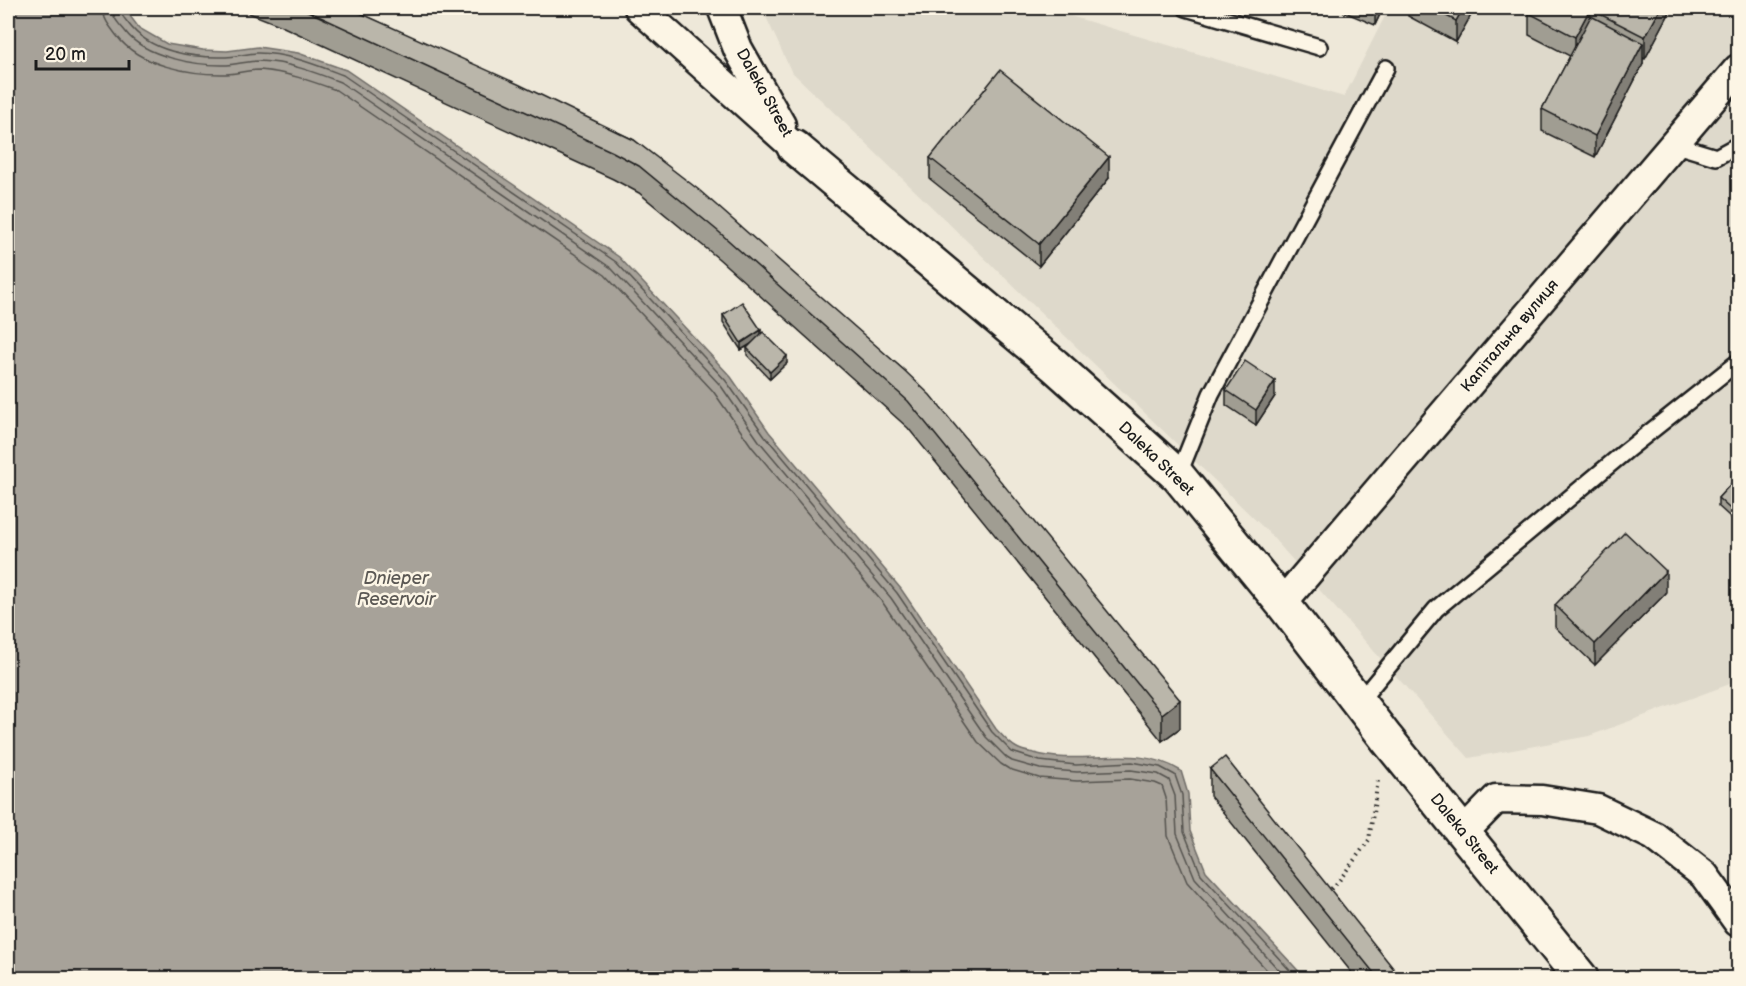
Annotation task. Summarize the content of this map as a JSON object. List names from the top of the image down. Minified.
{"streets":{"street":["Daleka Street","Капітальна вулиця"]},"crossings":[["Daleka Street","Капітальна вулиця"]],"water":["Dnieper Reservoir"],"scale_bar":"20 m"}
